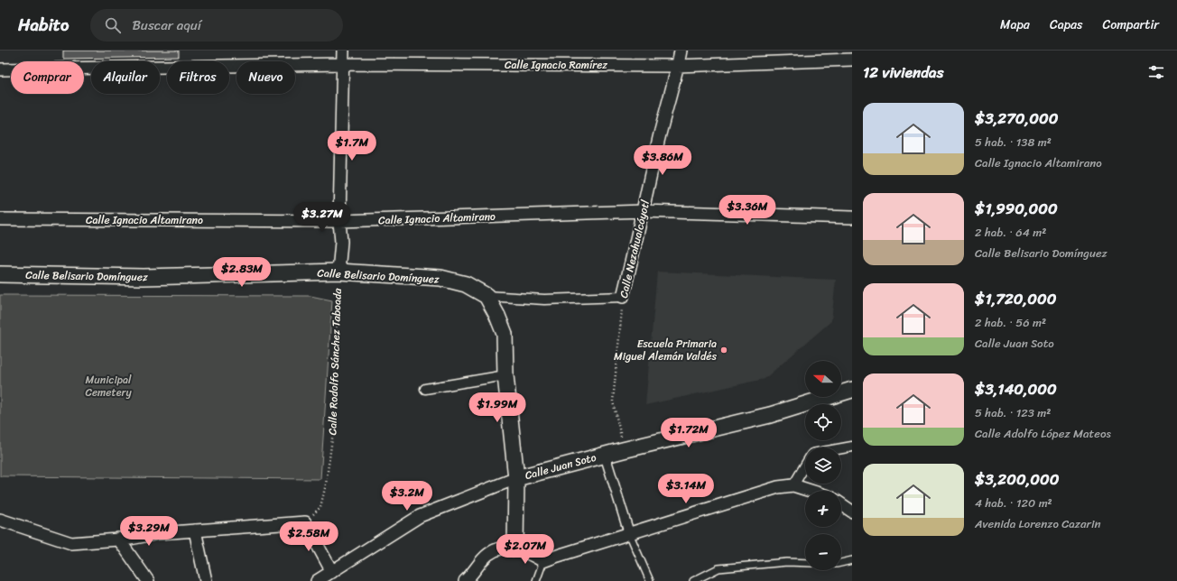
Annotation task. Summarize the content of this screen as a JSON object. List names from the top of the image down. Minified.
{"streets":{"street":["Calle Ignacio Ramírez","Calle Ignacio Altamirano","Calle Nezahualcóyotl","Calle Belisario Domínguez","Calle Juan Soto"],"path":["Calle Rodolfo Sánchez Taboada"]},"crossings":[["Calle Ignacio Ramírez","Calle Nezahualcóyotl"],["Calle Ignacio Altamirano","Calle Nezahualcóyotl"],["Calle Nezahualcóyotl","Calle Juan Soto"],["Calle Belisario Domínguez","Calle Rodolfo Sánchez Taboada"],["Calle Belisario Domínguez","Calle Juan Soto"]],"parks":["Municipal Cemetery"],"places":["Escuela Primaria Miguel Alemán Valdés"],"north":"left","page":{"header":"Habito","search":"Buscar aquí","nav":["Mapa","Capas","Compartir"],"heading":"12 viviendas","chip":["Comprar","Alquilar","Filtros","Nuevo"],"list":[{"name":"$3,270,000","note":"5 hab. · 138 m² · Calle Ignacio Altamirano"},{"name":"$1,990,000","note":"2 hab. · 64 m² · Calle Belisario Domínguez"},{"name":"$1,720,000","note":"2 hab. · 56 m² · Calle Juan Soto"},{"name":"$3,140,000","note":"5 hab. · 123 m² · Calle Adolfo López Mateos"},{"name":"$3,200,000","note":"4 hab. · 120 m² · Avenida Lorenzo Cazarin"}],"price":["$1.7M","$3.86M","$3.36M","$3.27M","$2.83M","$1.99M","$1.72M","$3.14M","$3.2M","$3.29M","$2.58M","$2.07M"],"map_buttons":["+","−"]}}
